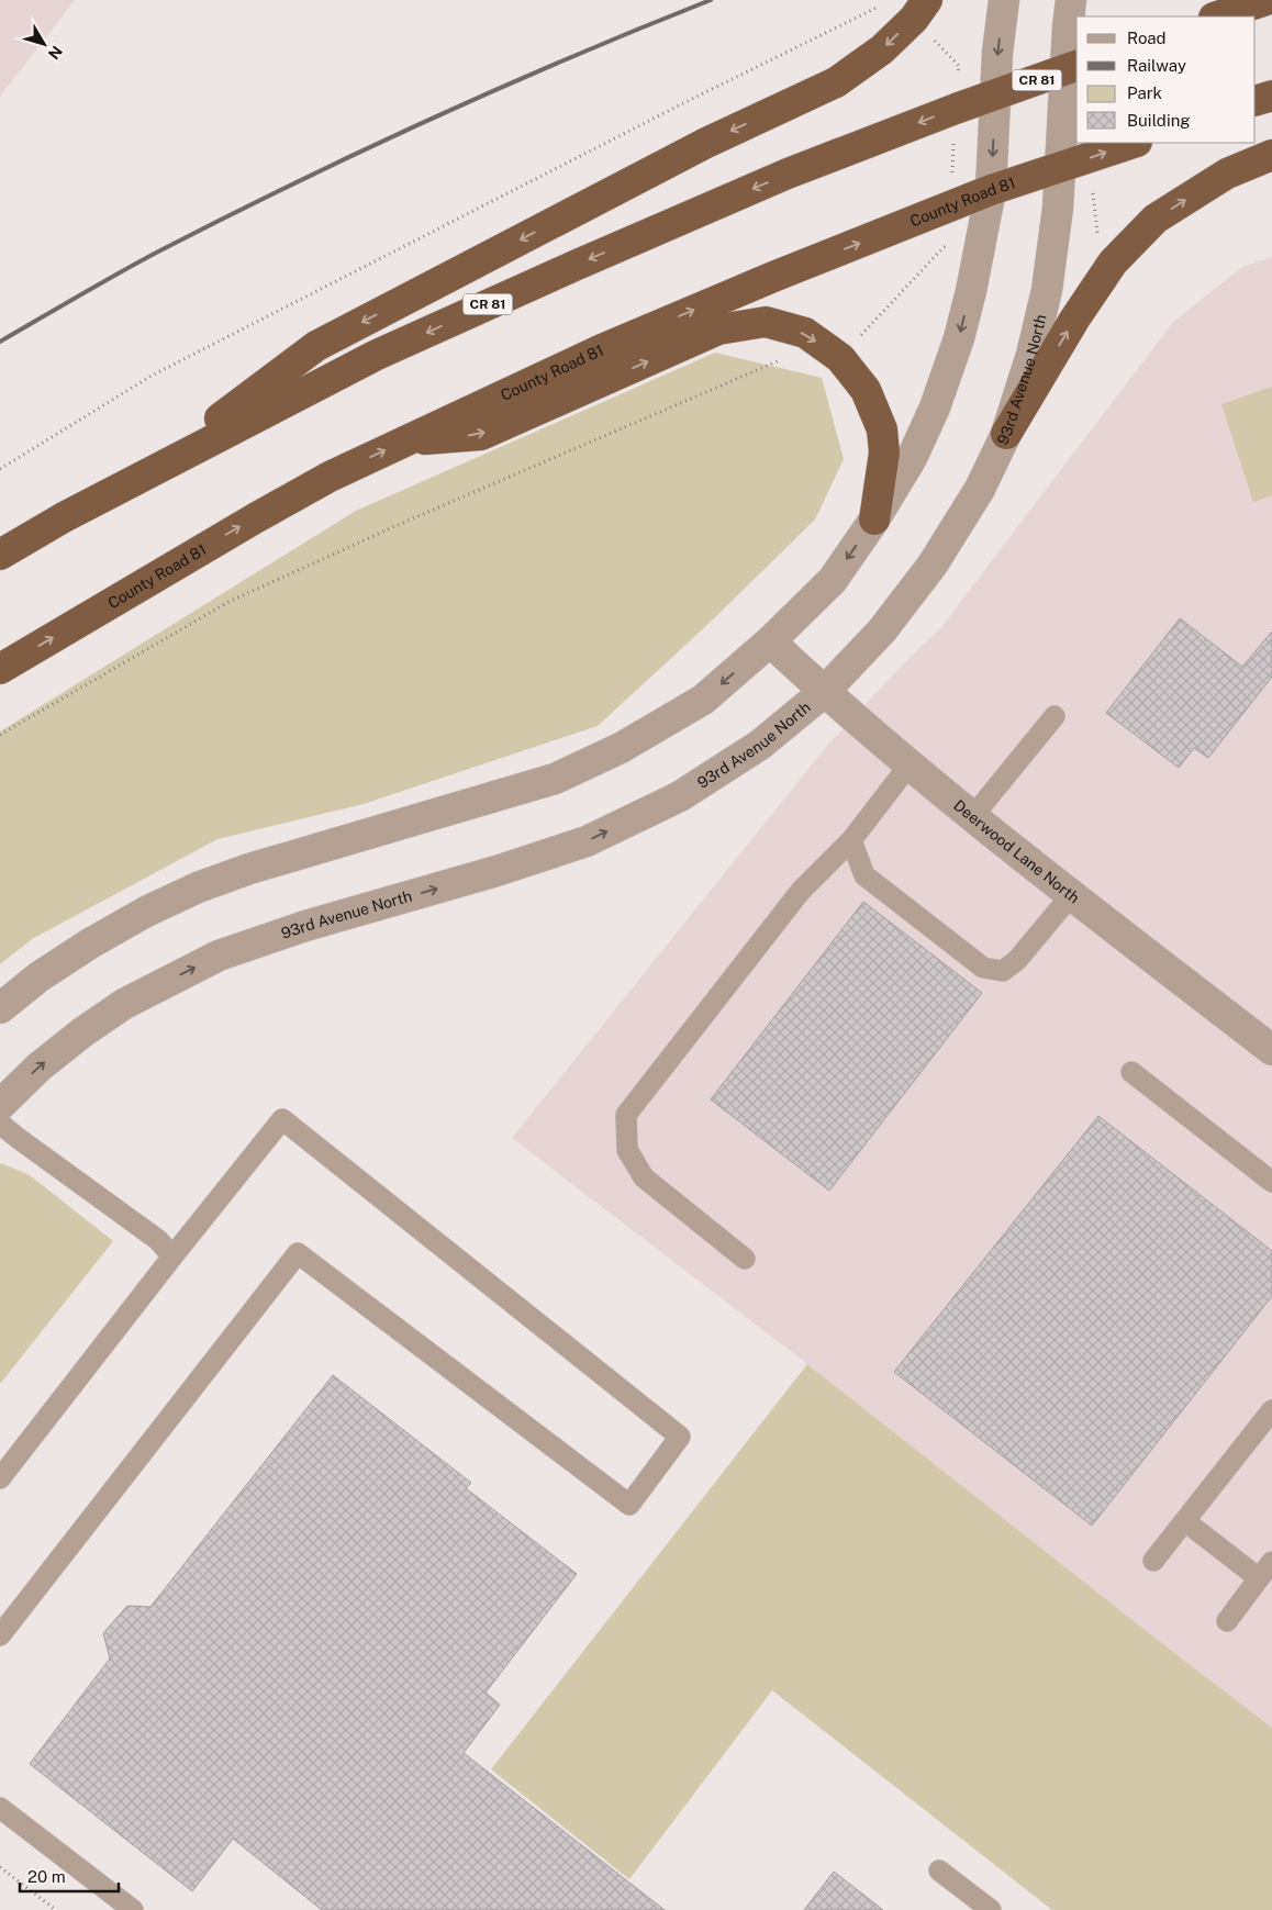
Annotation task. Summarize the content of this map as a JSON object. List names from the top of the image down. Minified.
{"streets":{"highway":["CR 81","County Road 81"],"street":["93rd Avenue North","Deerwood Lane North"]},"crossings":[["CR 81","93rd Avenue North"],["County Road 81","93rd Avenue North"],["93rd Avenue North","Deerwood Lane North"]],"legend":["Road","Railway","Park","Building"],"scale_bar":"20 m","north":"bottom right"}
